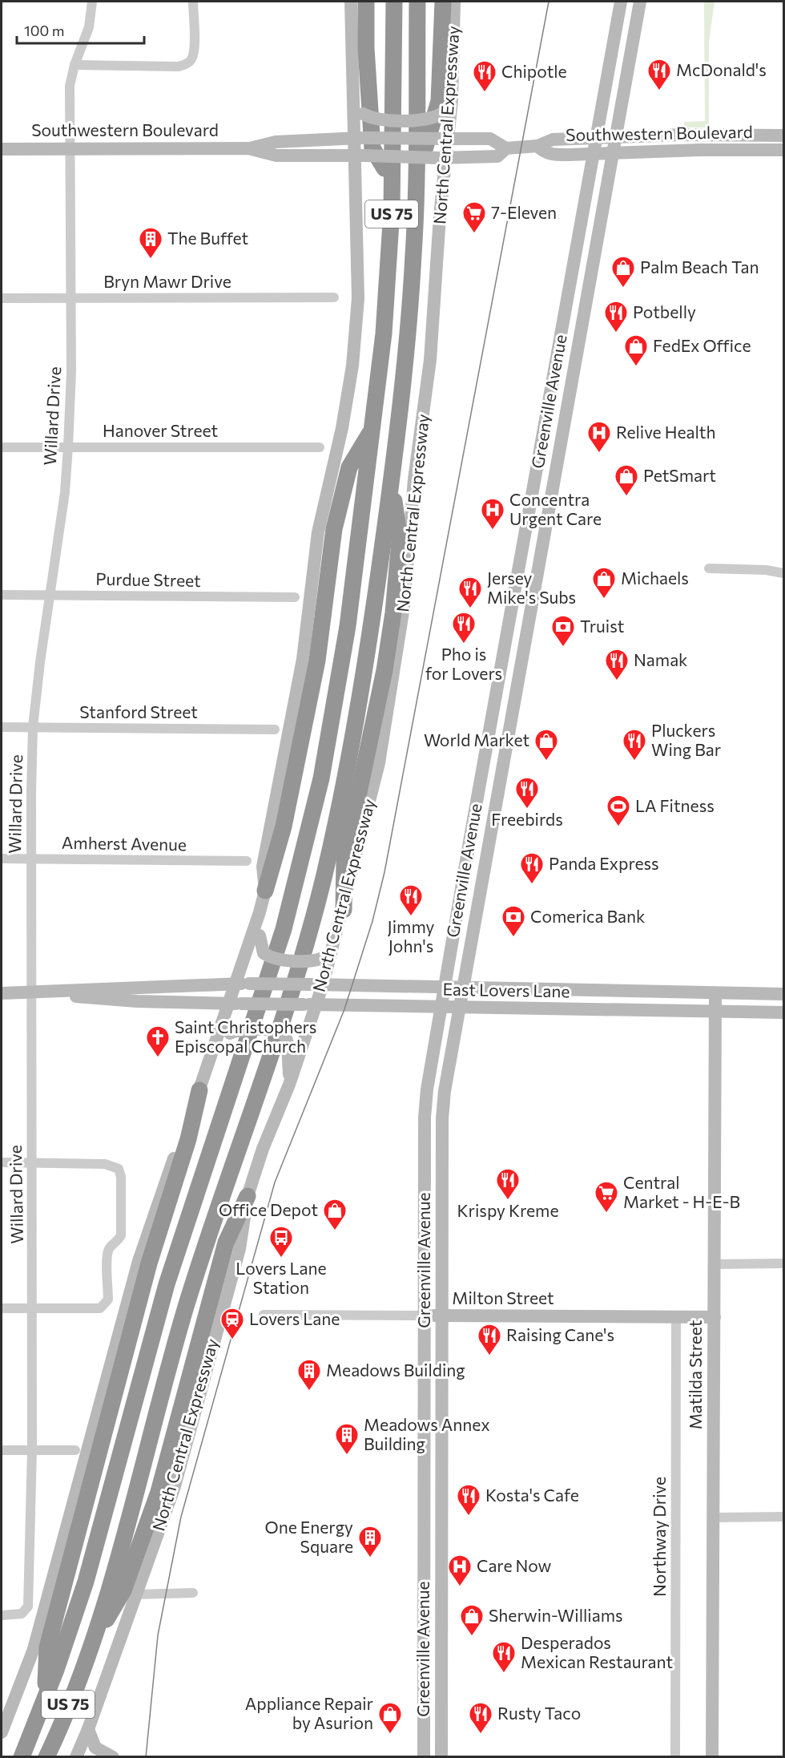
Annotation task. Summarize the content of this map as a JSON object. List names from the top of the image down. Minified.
{"streets":{"highway":["North Central Expressway","US 75"],"main road":["Southwestern Boulevard","Greenville Avenue","East Lovers Lane","Milton Street","Matilda Street"],"street":["Bryn Mawr Drive","Willard Drive","Hanover Street","Purdue Street","Stanford Street","Amherst Avenue","Northway Drive"]},"crossings":[["North Central Expressway","Southwestern Boulevard"],["North Central Expressway","East Lovers Lane"],["Southwestern Boulevard","Greenville Avenue"],["Southwestern Boulevard","Willard Drive"],["Bryn Mawr Drive","Willard Drive"],["Greenville Avenue","East Lovers Lane"],["Greenville Avenue","Milton Street"],["Willard Drive","Hanover Street"],["Willard Drive","Purdue Street"],["Willard Drive","Stanford Street"],["Willard Drive","Amherst Avenue"],["East Lovers Lane","Matilda Street"],["Milton Street","Matilda Street"],["Milton Street","Northway Drive"]],"places":{"restaurant":["McDonald's","Chipotle","Potbelly","Jersey Mike's Subs","Pho is for Lovers","Namak","Pluckers Wing Bar","Freebirds","Panda Express","Jimmy John's","Krispy Kreme","Raising Cane's","Kosta's Cafe","Desperados Mexican Restaurant","Rusty Taco"],"supermarket":["7-Eleven","Central Market - H-E-B"],"building":["The Buffet","Meadows Building","Meadows Annex Building","One Energy Square"],"shop":["Palm Beach Tan","FedEx Office","PetSmart","Michaels","World Market","Office Depot","Sherwin-Williams","Appliance Repair by Asurion"],"hospital":["Relive Health","Concentra Urgent Care","Care Now"],"bank":["Truist","Comerica Bank"],"sports":["LA Fitness"],"church":["Saint Christophers Episcopal Church"],"bus stop":["Lovers Lane Station"],"station":["Lovers Lane"]},"scale_bar":"100 m"}
